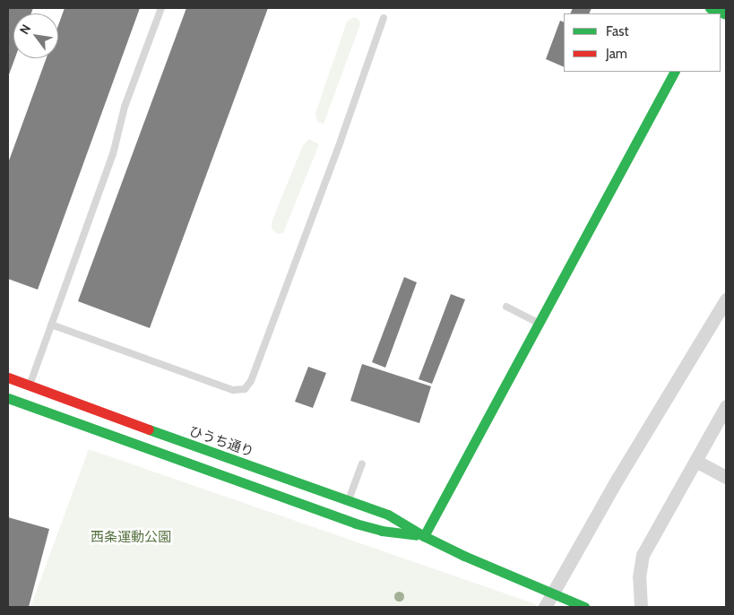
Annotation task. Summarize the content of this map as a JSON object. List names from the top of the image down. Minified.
{"streets":{"street":["ひうち通り"]},"parks":["西条運動公園"],"legend":["Fast","Jam"],"north":"top left"}
